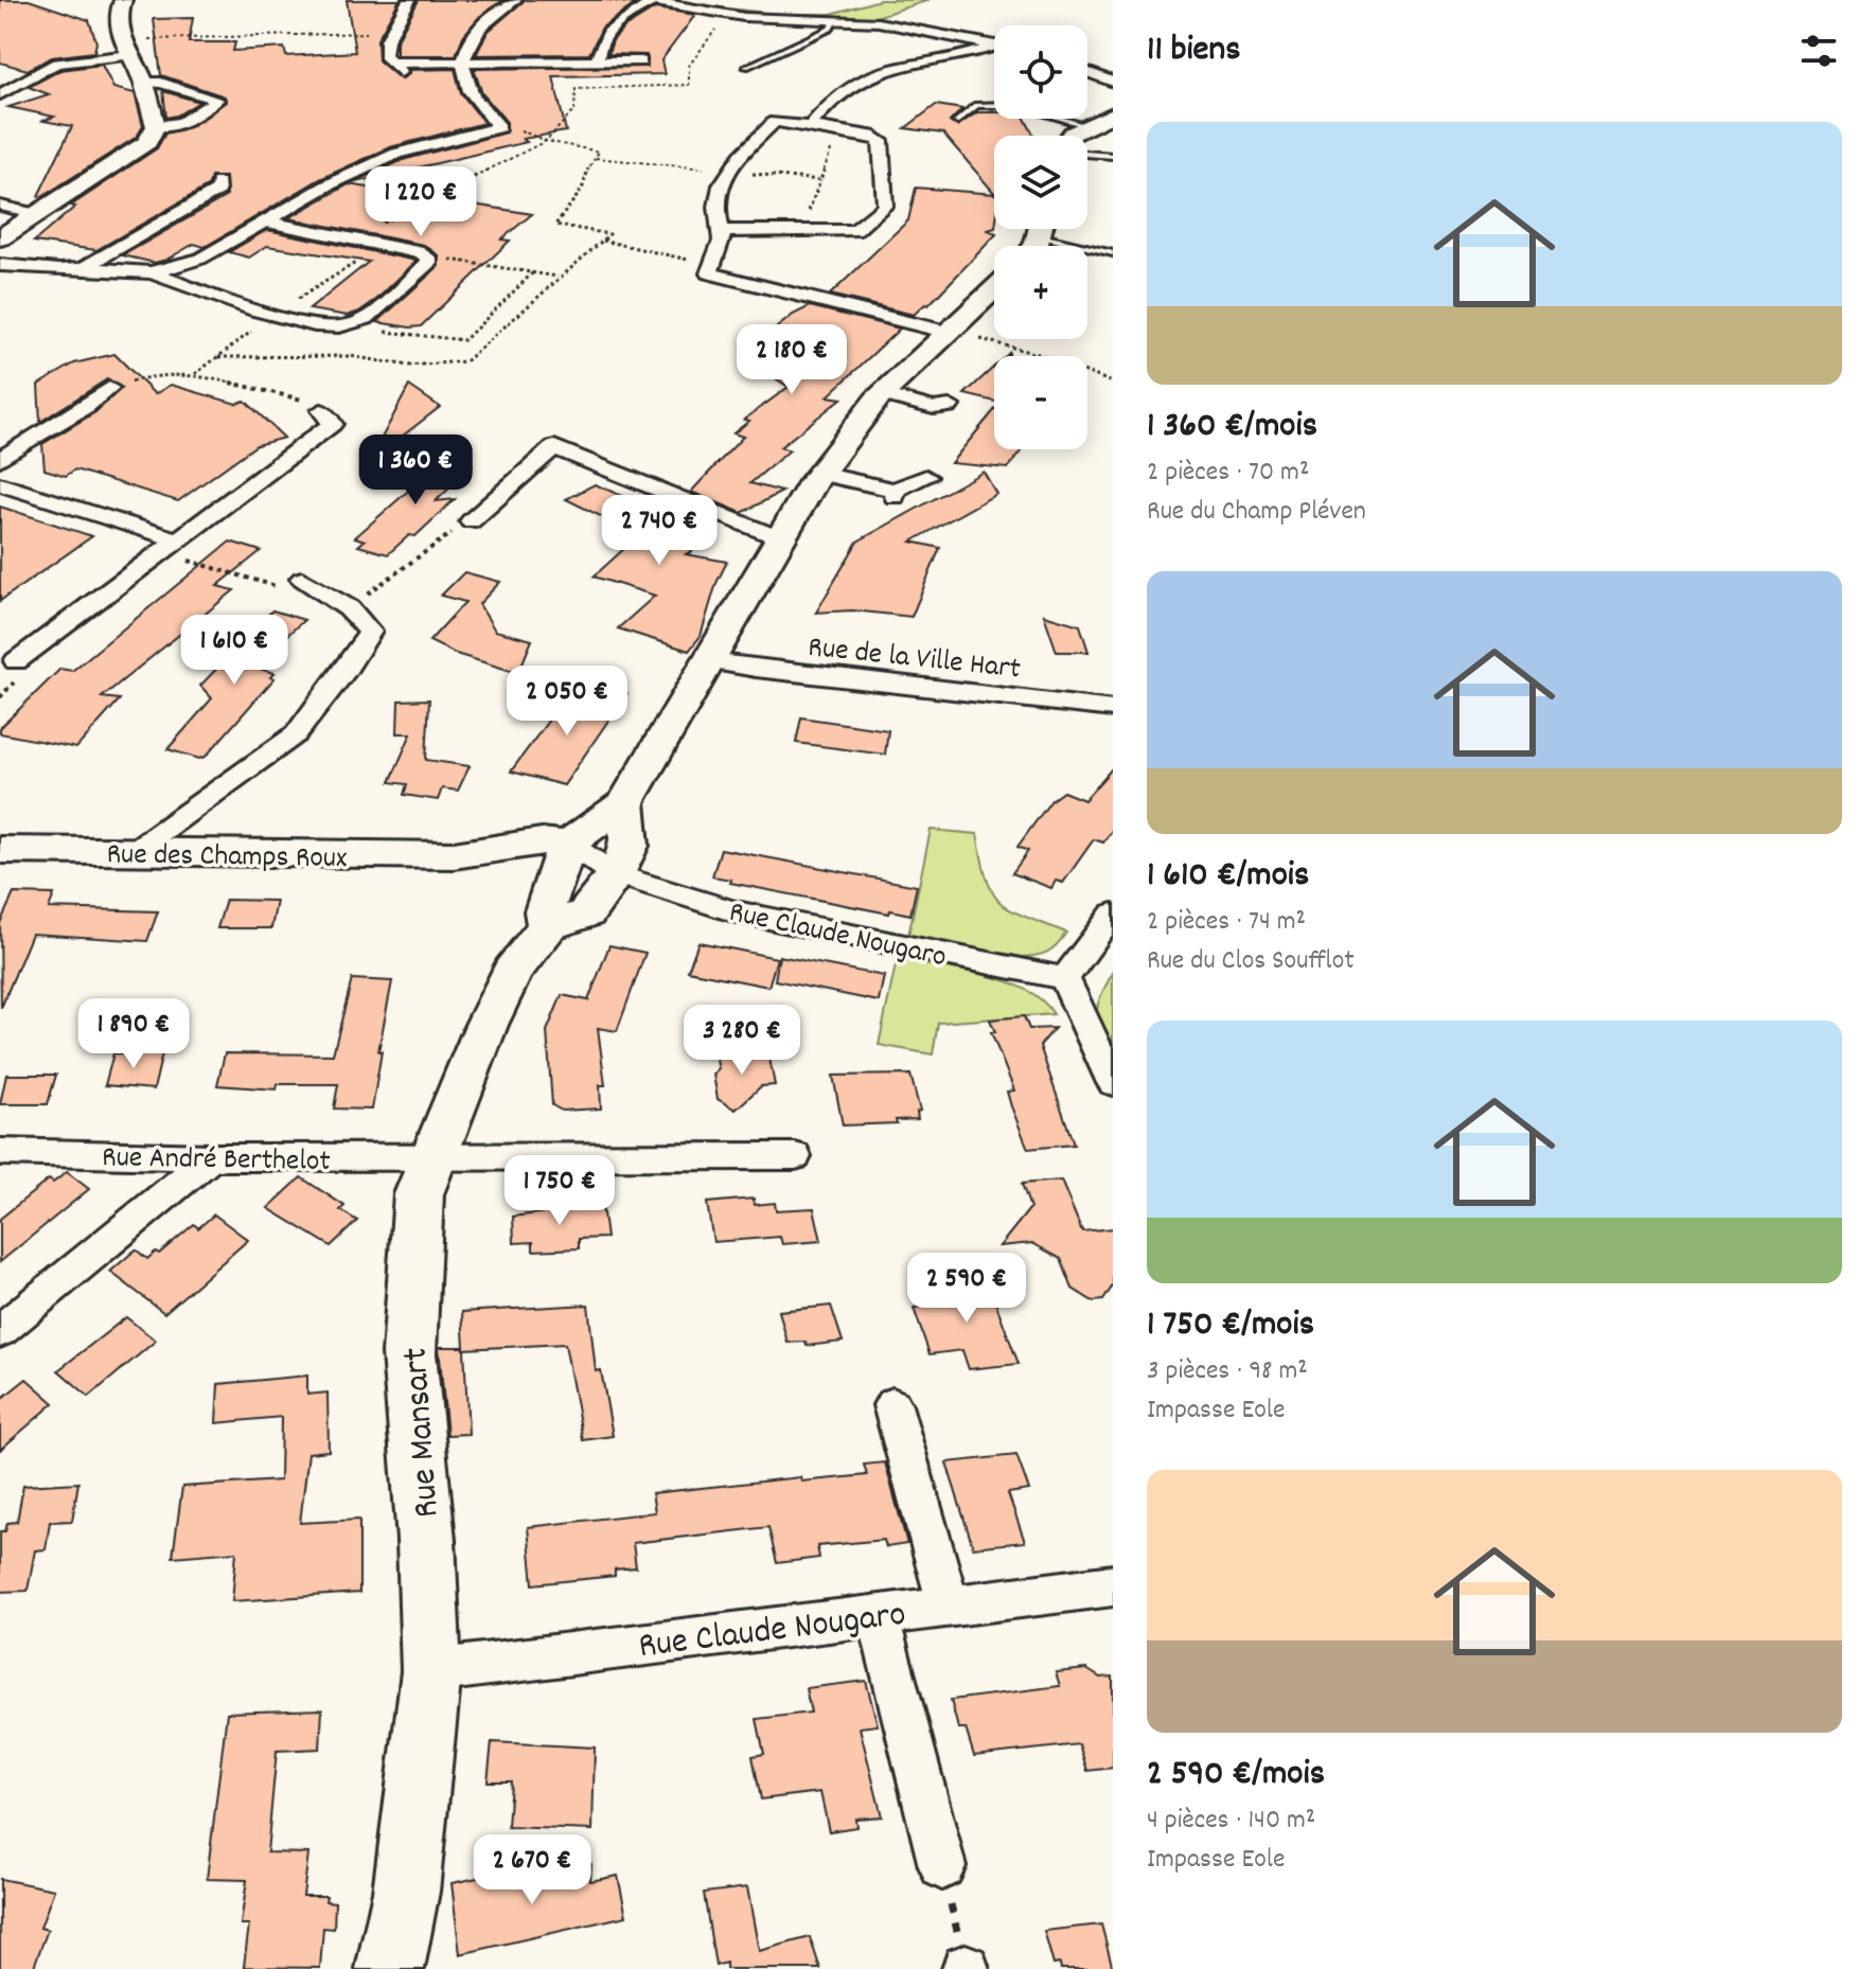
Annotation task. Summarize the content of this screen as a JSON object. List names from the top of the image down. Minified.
{"streets":{"street":["Rue de la Ville Hart","Rue des Champs Roux","Rue Claude Nougaro","Rue André Berthelot","Rue Mansart"]},"crossings":[["Rue de la Ville Hart","Rue Mansart"],["Rue des Champs Roux","Rue Claude Nougaro"],["Rue des Champs Roux","Rue Mansart"],["Rue Claude Nougaro","Rue Mansart"],["Rue André Berthelot","Rue Mansart"]],"page":{"heading":"11 biens","map_buttons":["+","−"],"list":[{"name":"1 360 €/mois","note":"2 pièces · 70 m² · Rue du Champ Pléven"},{"name":"1 610 €/mois","note":"2 pièces · 74 m² · Rue du Clos Soufflot"},{"name":"1 750 €/mois","note":"3 pièces · 98 m² · Impasse Eole"},{"name":"2 590 €/mois","note":"4 pièces · 140 m² · Impasse Eole"}],"price":["1 220 €","2 180 €","1 360 €","2 740 €","1 610 €","2 050 €","1 890 €","3 280 €","1 750 €","2 590 €","2 670 €"]}}
